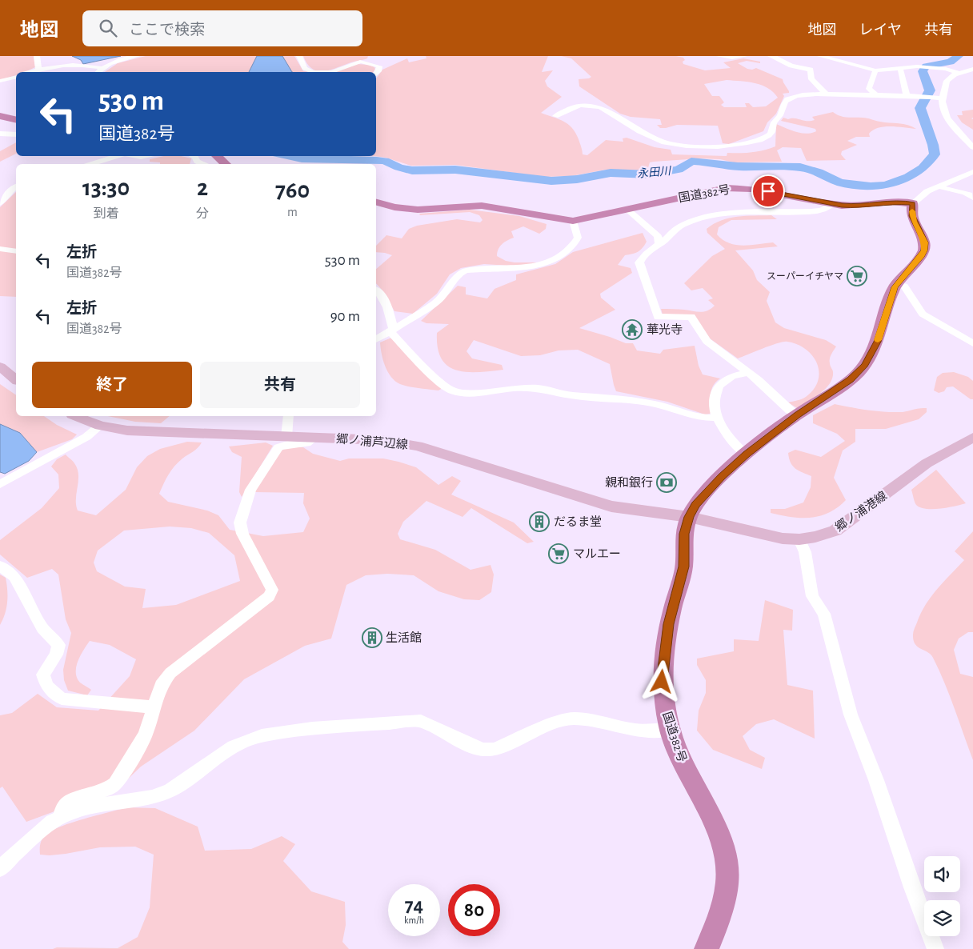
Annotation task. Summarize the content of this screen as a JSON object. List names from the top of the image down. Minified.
{"streets":{"highway":["国道382号"],"main road":["郷ノ浦芦辺線","郷ノ浦港線"]},"crossings":[["国道382号","郷ノ浦芦辺線"],["国道382号","郷ノ浦港線"],["郷ノ浦芦辺線","郷ノ浦港線"]],"water":["永田川"],"places":{"supermarket":["スーパーイチヤマ","マルエー"],"temple":["華光寺"],"bank":["親和銀行"],"building":["だるま堂","生活館"]},"page":{"header":"地図","search":"ここで検索","nav":["地図","レイヤ","共有"],"turn":["530 m","国道382号"],"eta":["13:30","到着","2","分","760","m"],"list":[{"name":"左折","note":"国道382号","value":"530 m"},{"name":"左折","note":"国道382号","value":"90 m"}],"buttons":["終了","共有"],"speed":"74 km/h","limit":"80"}}
